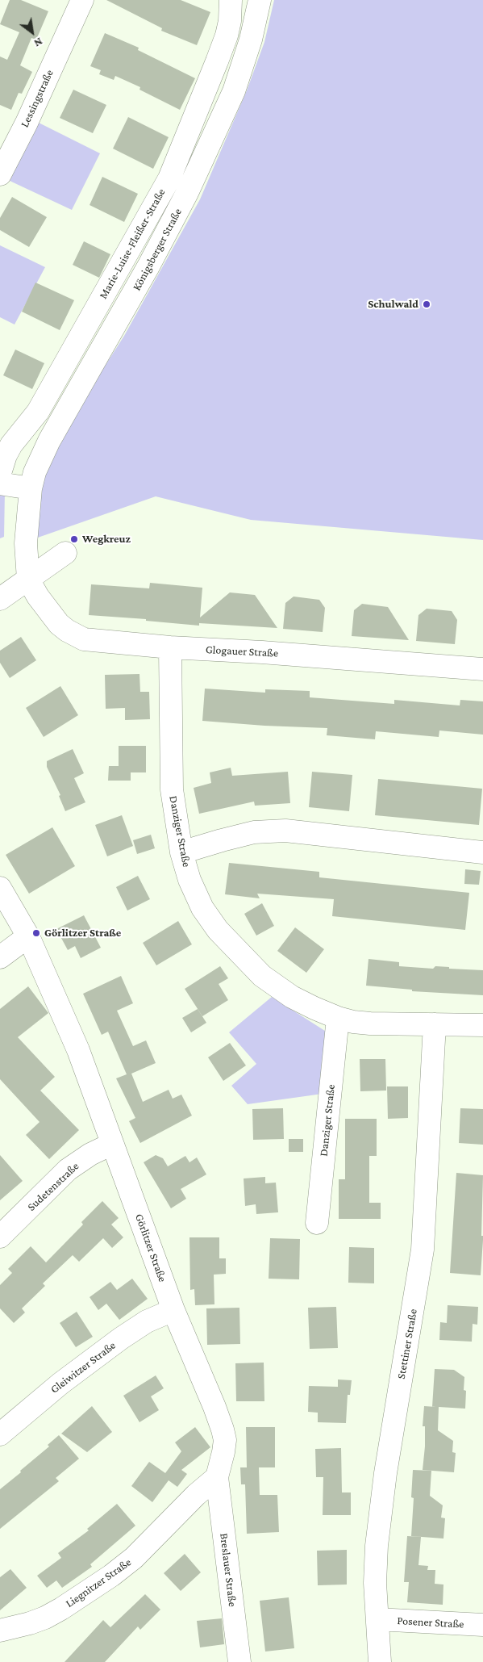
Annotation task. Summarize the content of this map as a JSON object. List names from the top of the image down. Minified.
{"streets":{"street":["Lessingstraße","Marie-Luise-Fleißer-Straße","Königsberger Straße","Glogauer Straße","Danziger Straße","Sudetenstraße","Görlitzer Straße","Stettiner Straße","Gleiwitzer Straße","Breslauer Straße","Liegnitzer Straße","Posener Straße"]},"crossings":[["Königsberger Straße","Glogauer Straße"],["Glogauer Straße","Danziger Straße"],["Danziger Straße","Stettiner Straße"],["Sudetenstraße","Görlitzer Straße"],["Görlitzer Straße","Gleiwitzer Straße"],["Görlitzer Straße","Breslauer Straße"],["Görlitzer Straße","Liegnitzer Straße"],["Stettiner Straße","Posener Straße"],["Breslauer Straße","Liegnitzer Straße"]],"places":["Schulwald","Wegkreuz","Görlitzer Straße"],"north":"bottom right"}
